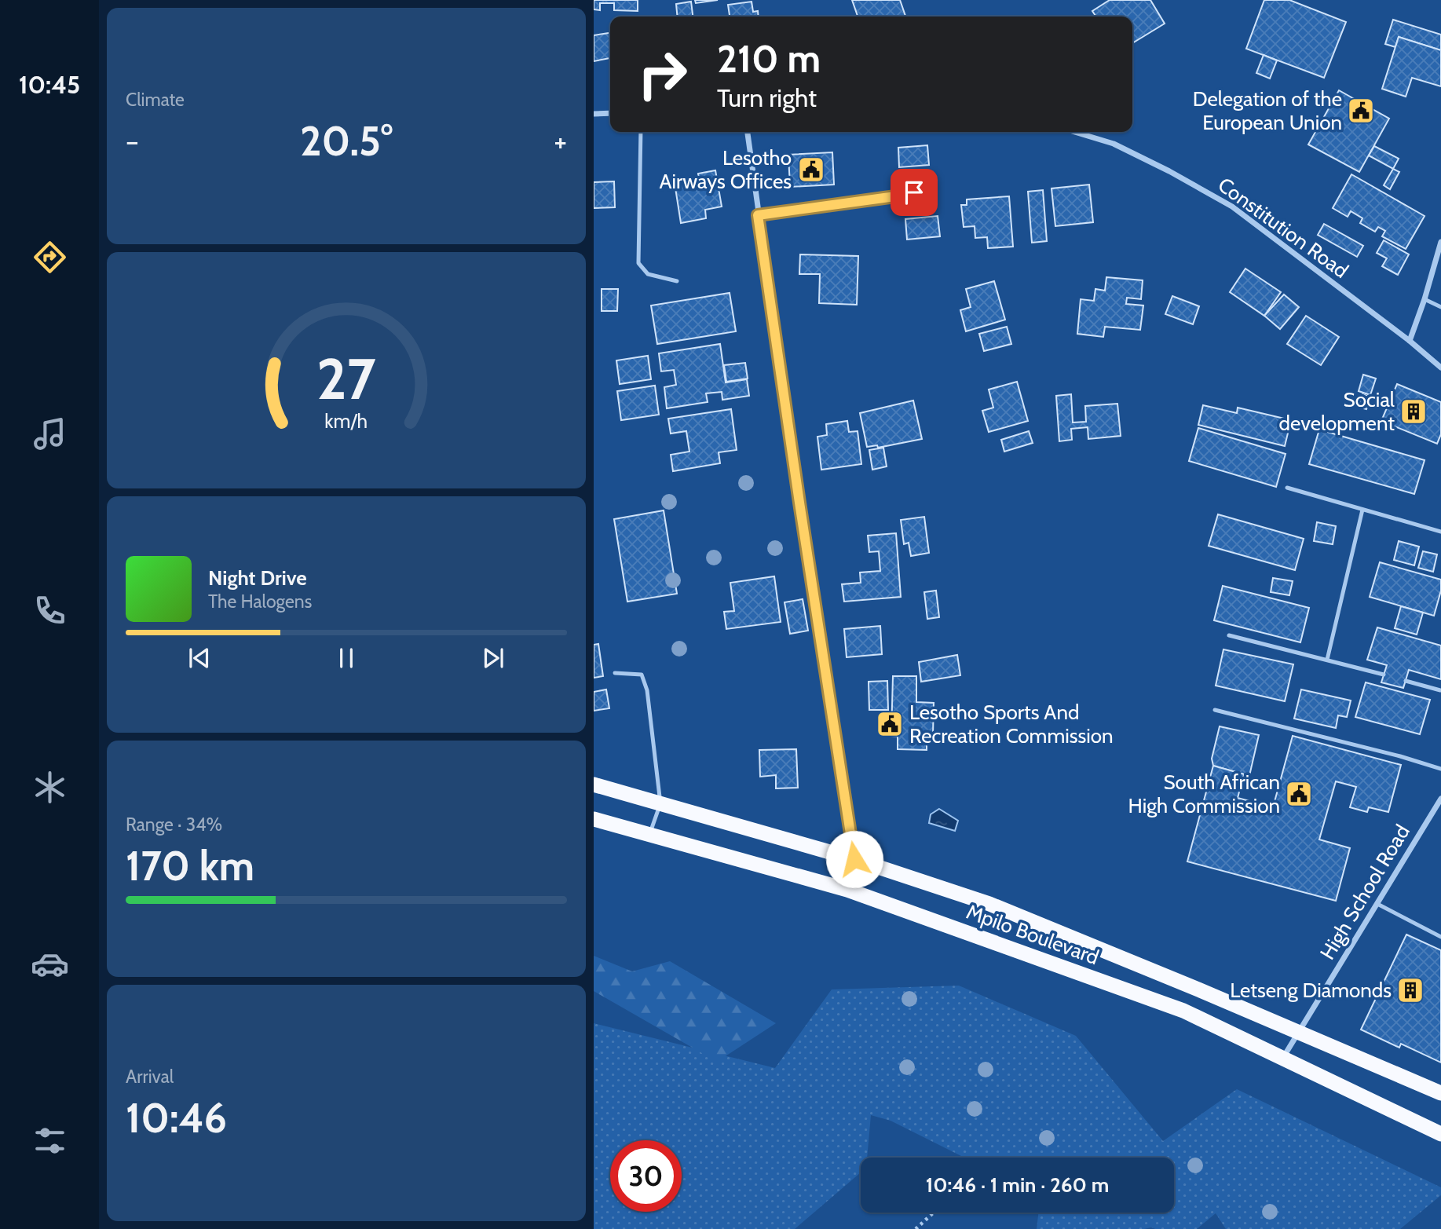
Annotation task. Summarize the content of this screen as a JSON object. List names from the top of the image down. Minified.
{"streets":{"highway":["Mpilo Boulevard"],"street":["Constitution Road","High School Road"]},"crossings":[["High School Road","Mpilo Boulevard"]],"places":{"public building":["Delegation of the European Union","Lesotho Airways Offices","Lesotho Sports And Recreation Commission","South African High Commission"],"building":["Social development","Letseng Diamonds"]},"page":{"tabs":"10:45","tile":["Climate",["Range · 34%","170 km"],["Arrival","10:46"]],"turn":["210 m","Turn right"],"heat":["−","20.5°","+"],"song":["Night Drive","The Halogens"],"limit":"30","trip":"10:46 · 1 min · 260 m","gauge":["27","km/h"]}}
